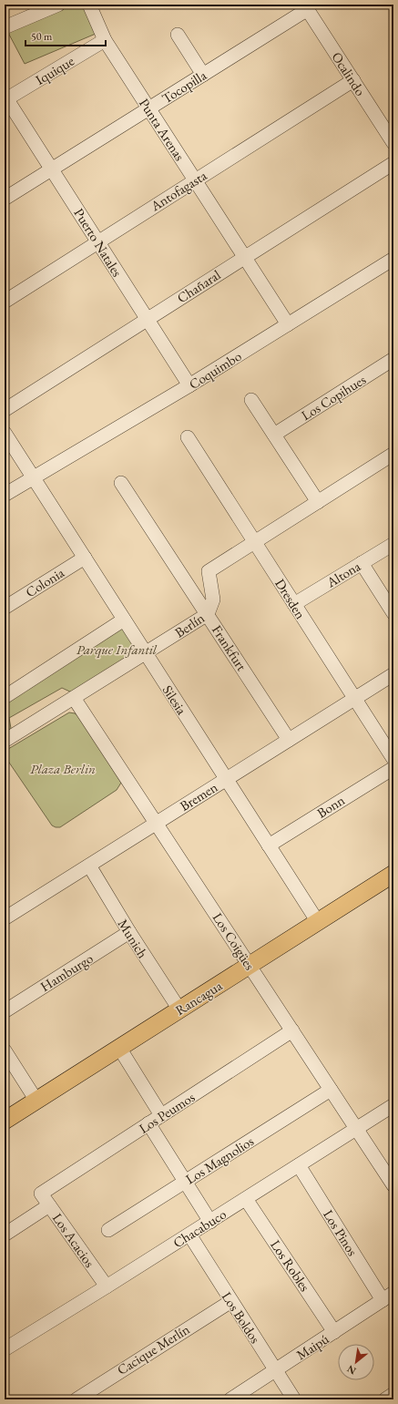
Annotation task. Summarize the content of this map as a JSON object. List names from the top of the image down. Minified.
{"streets":{"main road":["Rancagua"],"street":["Iquique","Ocalindo","Tocopilla","Punta Arenas","Antofagasta","Puerto Natales","Chañaral","Coquimbo","Los Copihues","Altona","Colonia","Dresden","Berlín","Frankfurt","Silesia","Bremen","Bonn","Munich","Los Coigües","Hamburgo","Los Peumos","Los Magnolios","Chacabuco","Los Pinos","Los Acacios","Los Robles","Los Boldos","Maipú","Cacique Merlín"]},"crossings":[["Iquique","Punta Arenas"],["Iquique","Puerto Natales"],["Ocalindo","Tocopilla"],["Ocalindo","Antofagasta"],["Tocopilla","Punta Arenas"],["Tocopilla","Puerto Natales"],["Punta Arenas","Antofagasta"],["Punta Arenas","Chañaral"],["Punta Arenas","Coquimbo"],["Antofagasta","Puerto Natales"],["Puerto Natales","Chañaral"],["Puerto Natales","Coquimbo"],["Coquimbo","Silesia"],["Altona","Dresden"],["Colonia","Silesia"],["Dresden","Berlín"],["Dresden","Bremen"],["Berlín","Frankfurt"],["Berlín","Silesia"],["Berlín","Los Coigües"],["Frankfurt","Bremen"],["Silesia","Bremen"],["Silesia","Bonn"],["Silesia","Rancagua"],["Bremen","Munich"],["Bremen","Los Coigües"],["Munich","Hamburgo"],["Munich","Rancagua"],["Los Coigües","Rancagua"],["Los Coigües","Los Peumos"],["Los Coigües","Los Magnolios"],["Los Coigües","Chacabuco"],["Los Peumos","Los Acacios"],["Chacabuco","Los Pinos"],["Chacabuco","Los Acacios"],["Chacabuco","Los Robles"],["Chacabuco","Los Boldos"],["Los Pinos","Maipú"],["Los Robles","Maipú"],["Los Boldos","Maipú"],["Los Boldos","Cacique Merlín"]],"parks":["Parque Infantil","Plaza Berlin"],"scale_bar":"50 m","north":"bottom left"}
